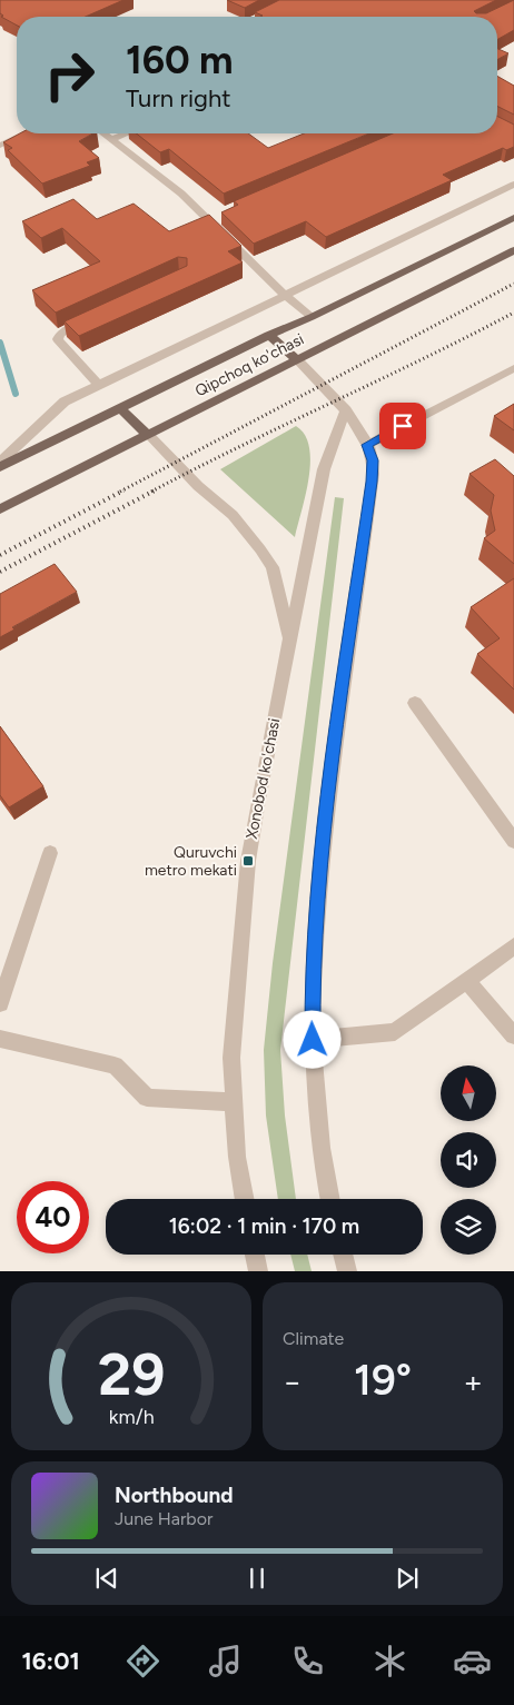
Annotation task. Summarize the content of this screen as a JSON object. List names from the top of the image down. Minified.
{"streets":{"main road":["Qipchoq ko'chasi"],"street":["Xonobod ko'chasi"]},"crossings":[["Qipchoq ko'chasi","Xonobod ko'chasi"]],"places":{"transit":["Quruvchi metro mekati"]},"north":"top","page":{"turn":["160 m","Turn right"],"limit":"40","trip":"16:02 · 1 min · 170 m","tile":"Climate","heat":["−","19°","+"],"song":["Northbound","June Harbor"],"tabs":"16:01","gauge":["29","km/h"]}}
